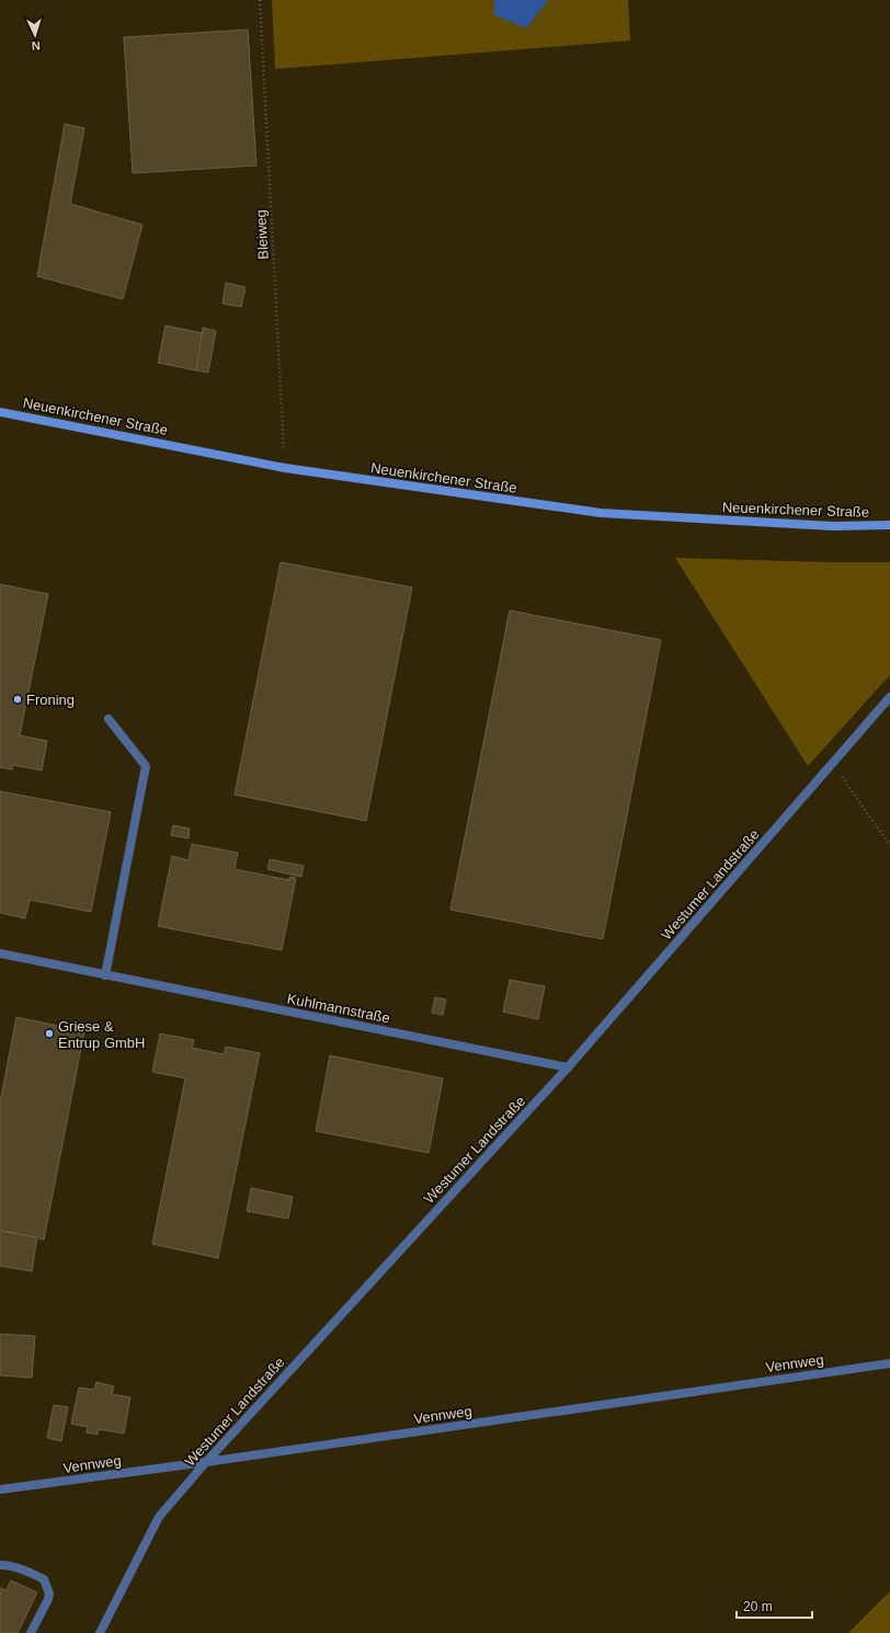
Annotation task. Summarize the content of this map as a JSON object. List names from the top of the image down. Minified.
{"streets":{"main road":["Neuenkirchener Straße"],"street":["Westumer Landstraße","Kuhlmannstraße","Vennweg"],"path":["Bleiweg"]},"crossings":[["Bleiweg","Neuenkirchener Straße"],["Westumer Landstraße","Kuhlmannstraße"],["Westumer Landstraße","Vennweg"]],"places":["Froning","Griese & Entrup GmbH"],"scale_bar":"20 m","north":"bottom"}
